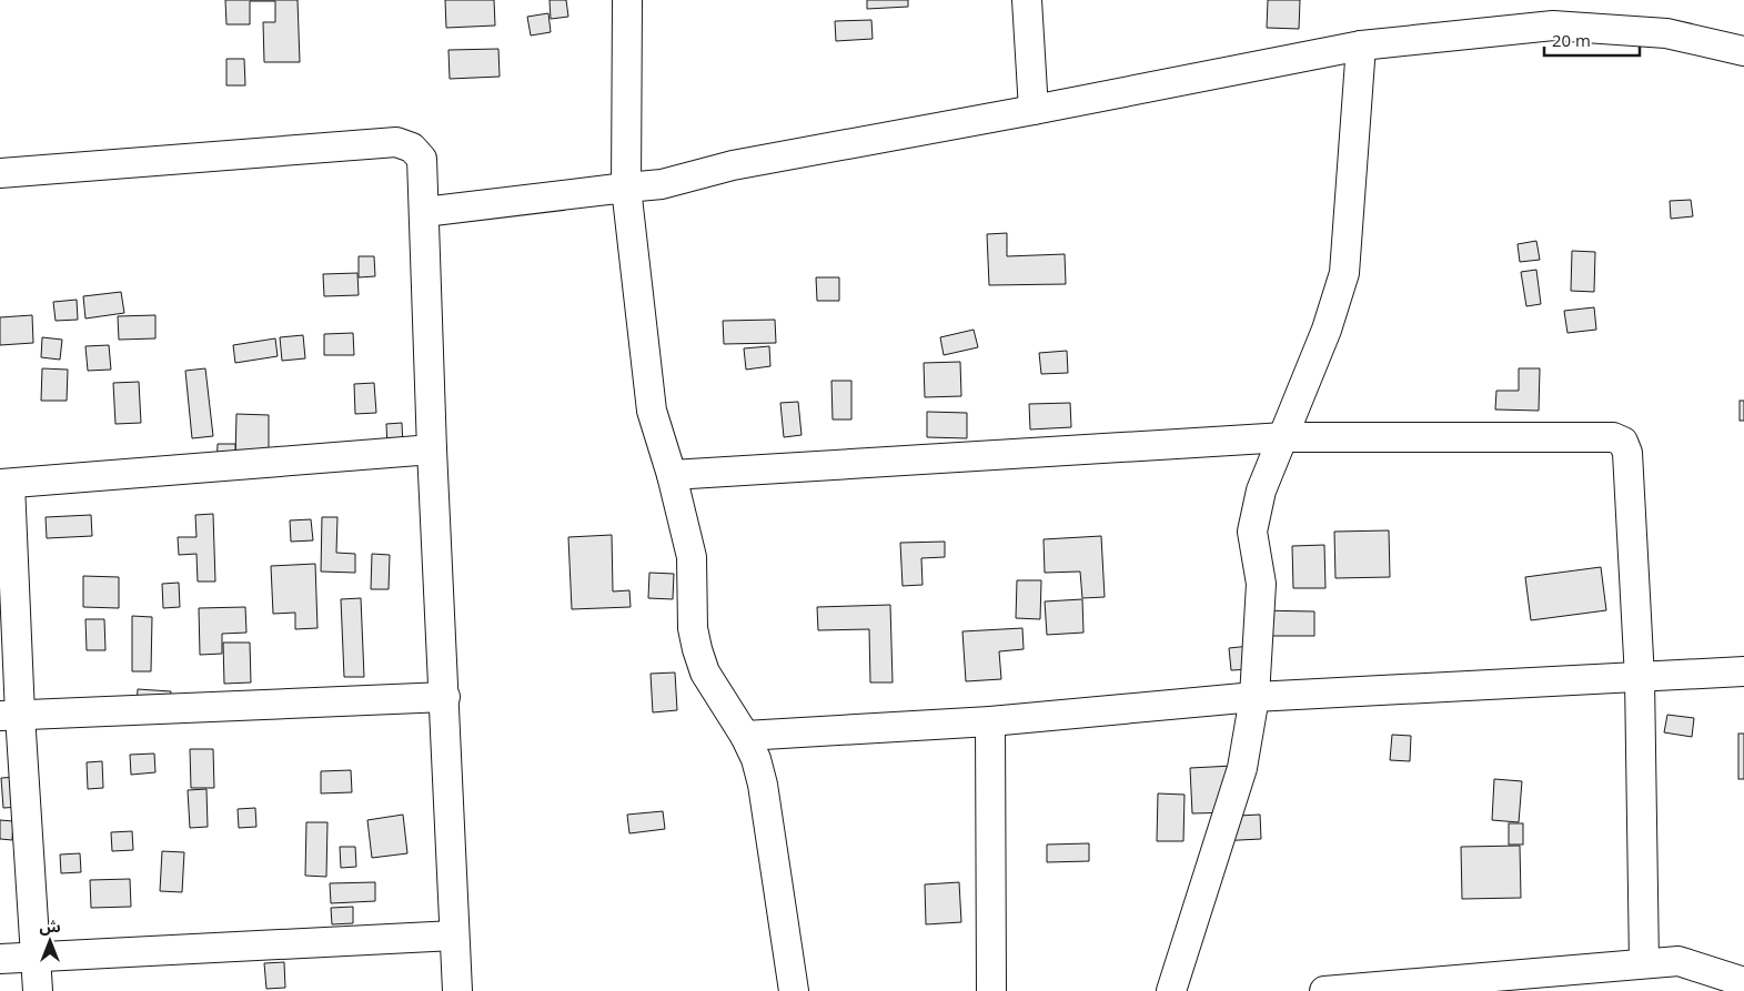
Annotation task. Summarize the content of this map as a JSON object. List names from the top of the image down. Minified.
{"scale_bar":"20 m","north":"top"}
